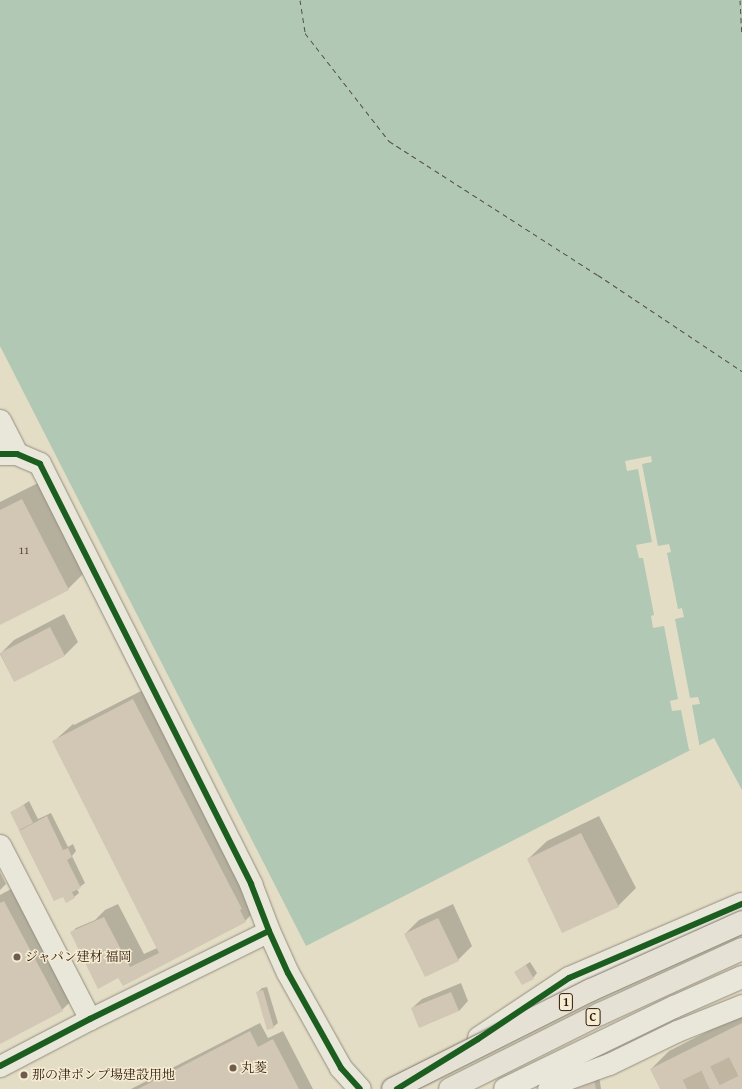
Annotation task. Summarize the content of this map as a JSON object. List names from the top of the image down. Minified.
{"streets":{"highway":["1","C"]},"places":["ジャパン建材 福岡","丸菱","那の津ポンプ場建設用地"],"house_numbers":["11"]}
